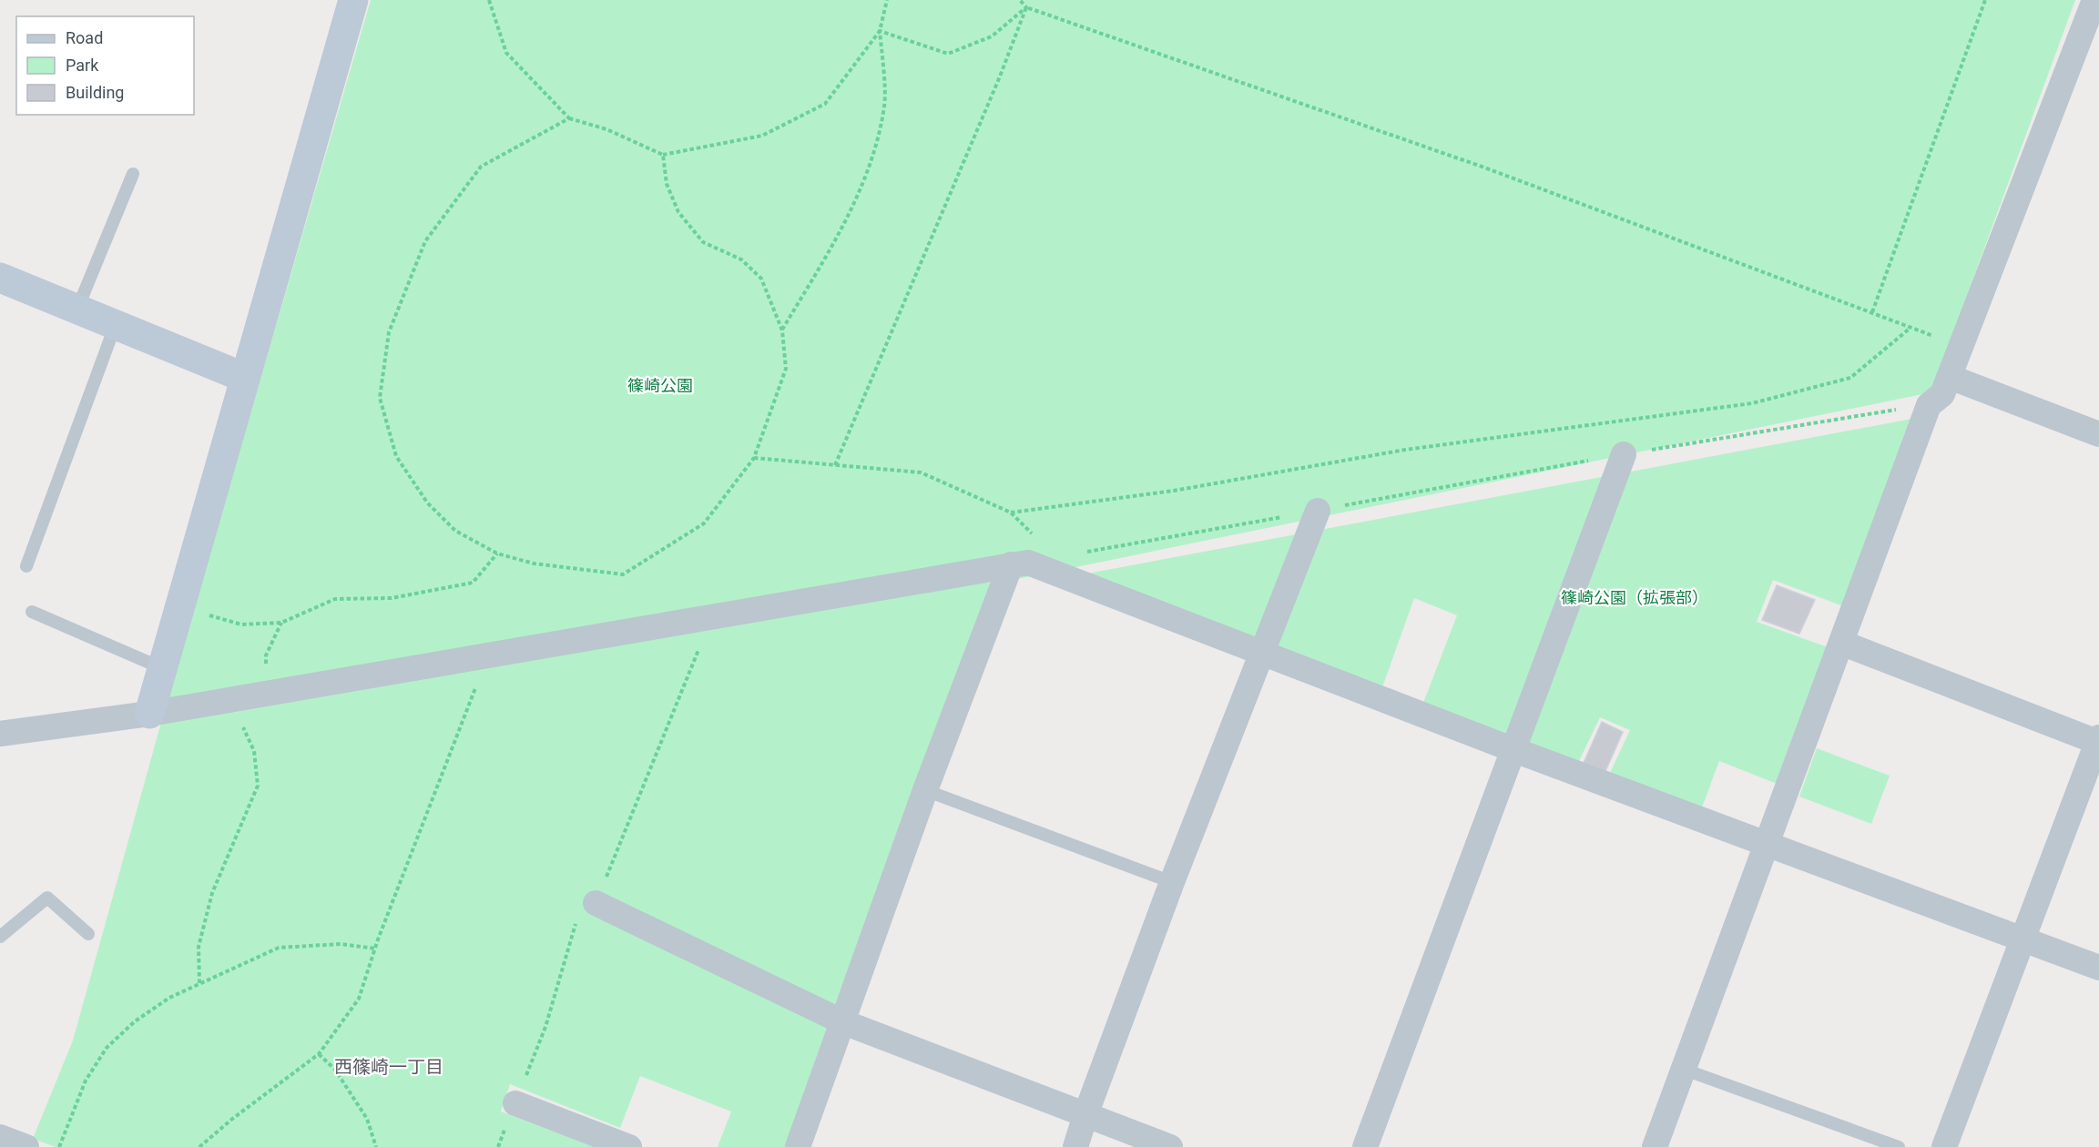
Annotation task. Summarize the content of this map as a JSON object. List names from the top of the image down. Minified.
{"districts":["西篠崎一丁目"],"parks":["篠崎公園","篠崎公園（拡張部）"],"legend":["Road","Park","Building"]}
